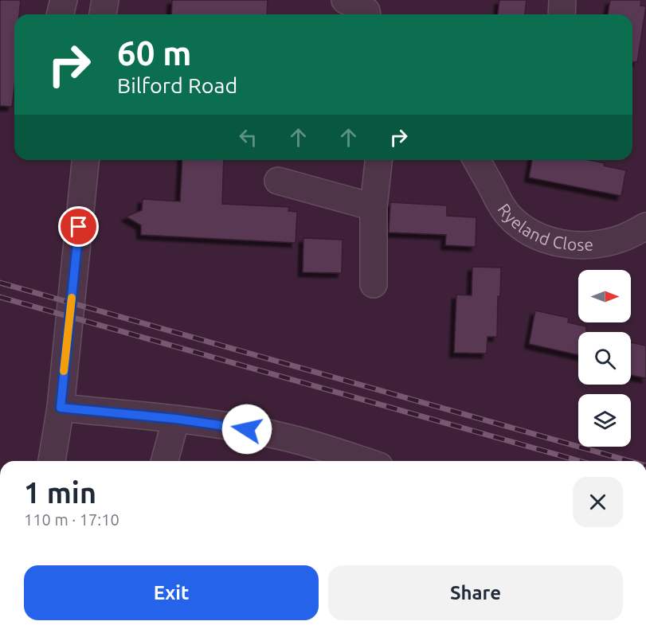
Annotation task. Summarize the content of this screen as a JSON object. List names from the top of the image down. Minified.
{"streets":{"street":["Ryeland Close"]},"north":"right","page":{"turn":["60 m","Bilford Road"],"heading":["1 min","110 m · 17:10"],"buttons":["Exit","Share"]}}
